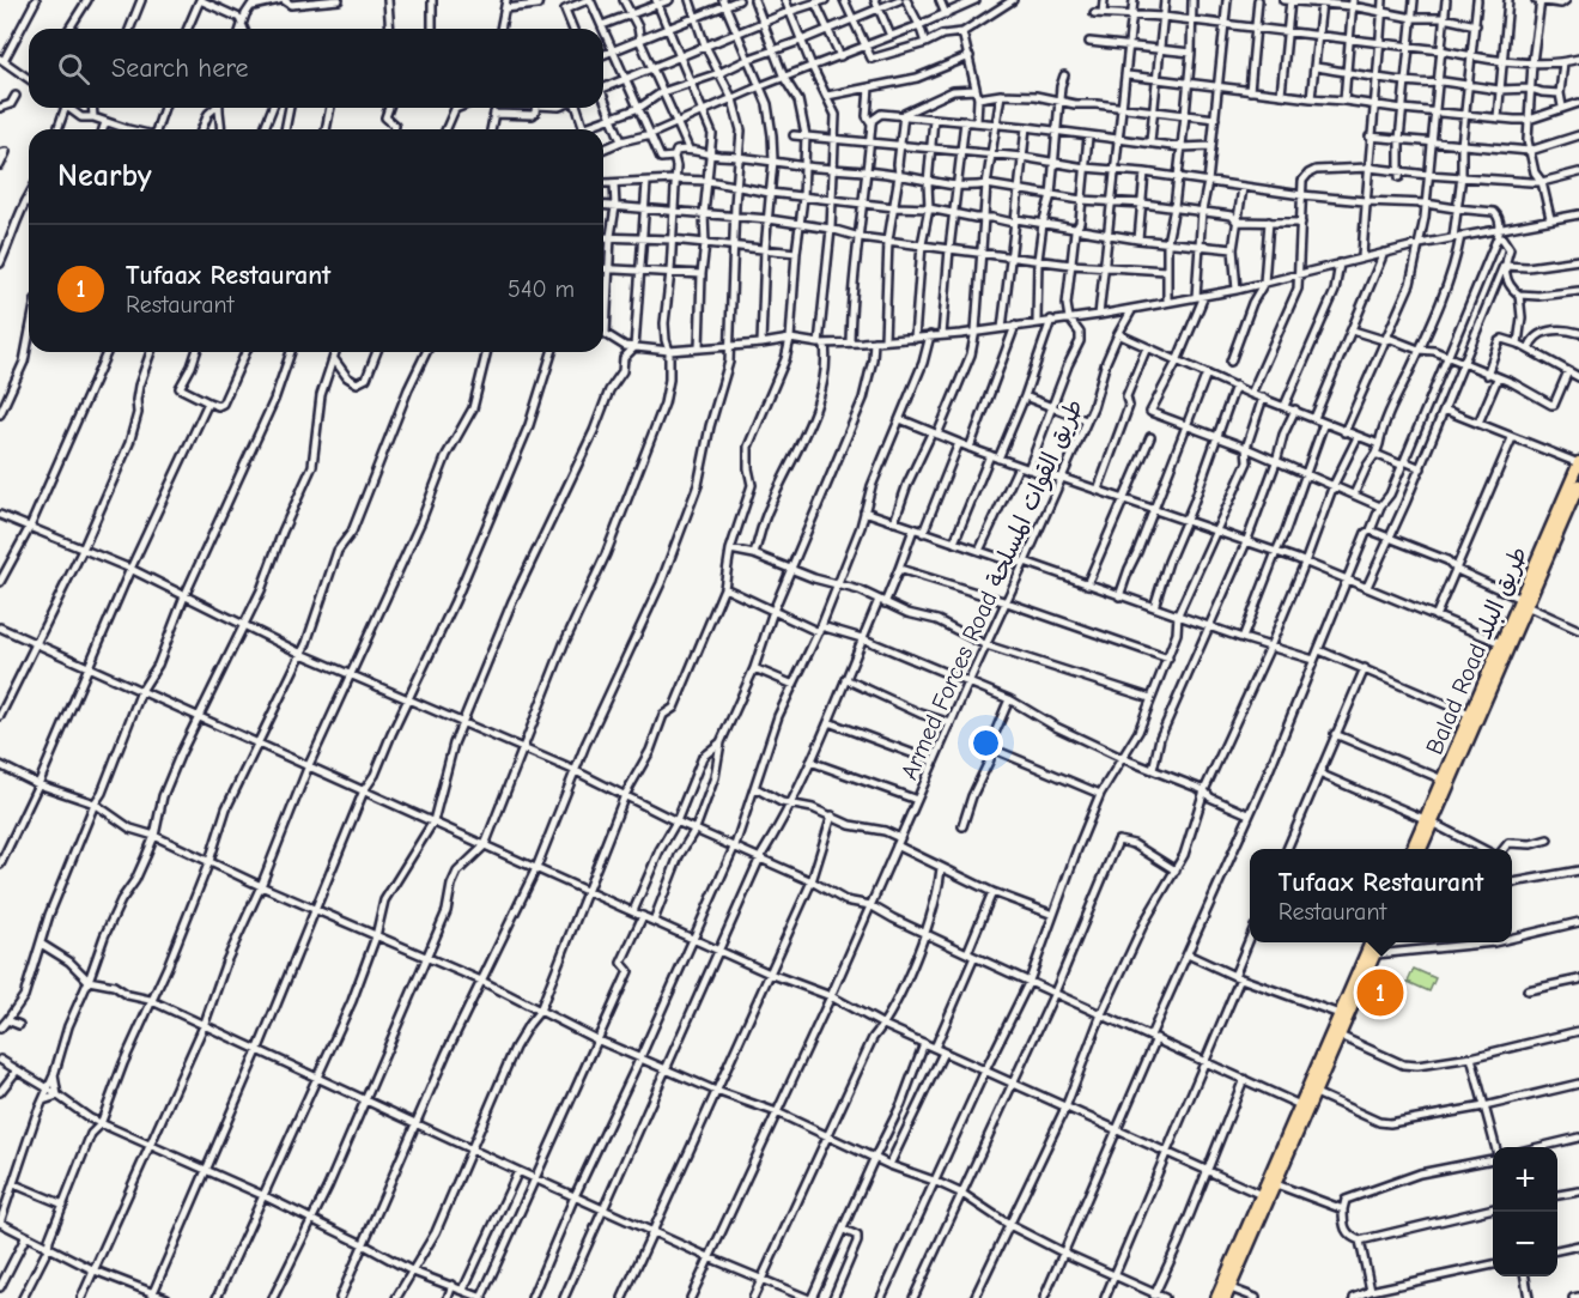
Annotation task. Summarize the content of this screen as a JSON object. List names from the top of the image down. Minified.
{"streets":{"highway":["Balad Road طريق البلد"],"street":["Armed Forces Road طريق القوات المسلحة"]},"page":{"search":"Search here","heading":"Nearby","list":[{"mark":"1","name":"Tufaax Restaurant","note":"Restaurant","value":"540 m"}],"popup":["Tufaax Restaurant","Restaurant"],"pins":"1","map_buttons":["+","−"]}}
